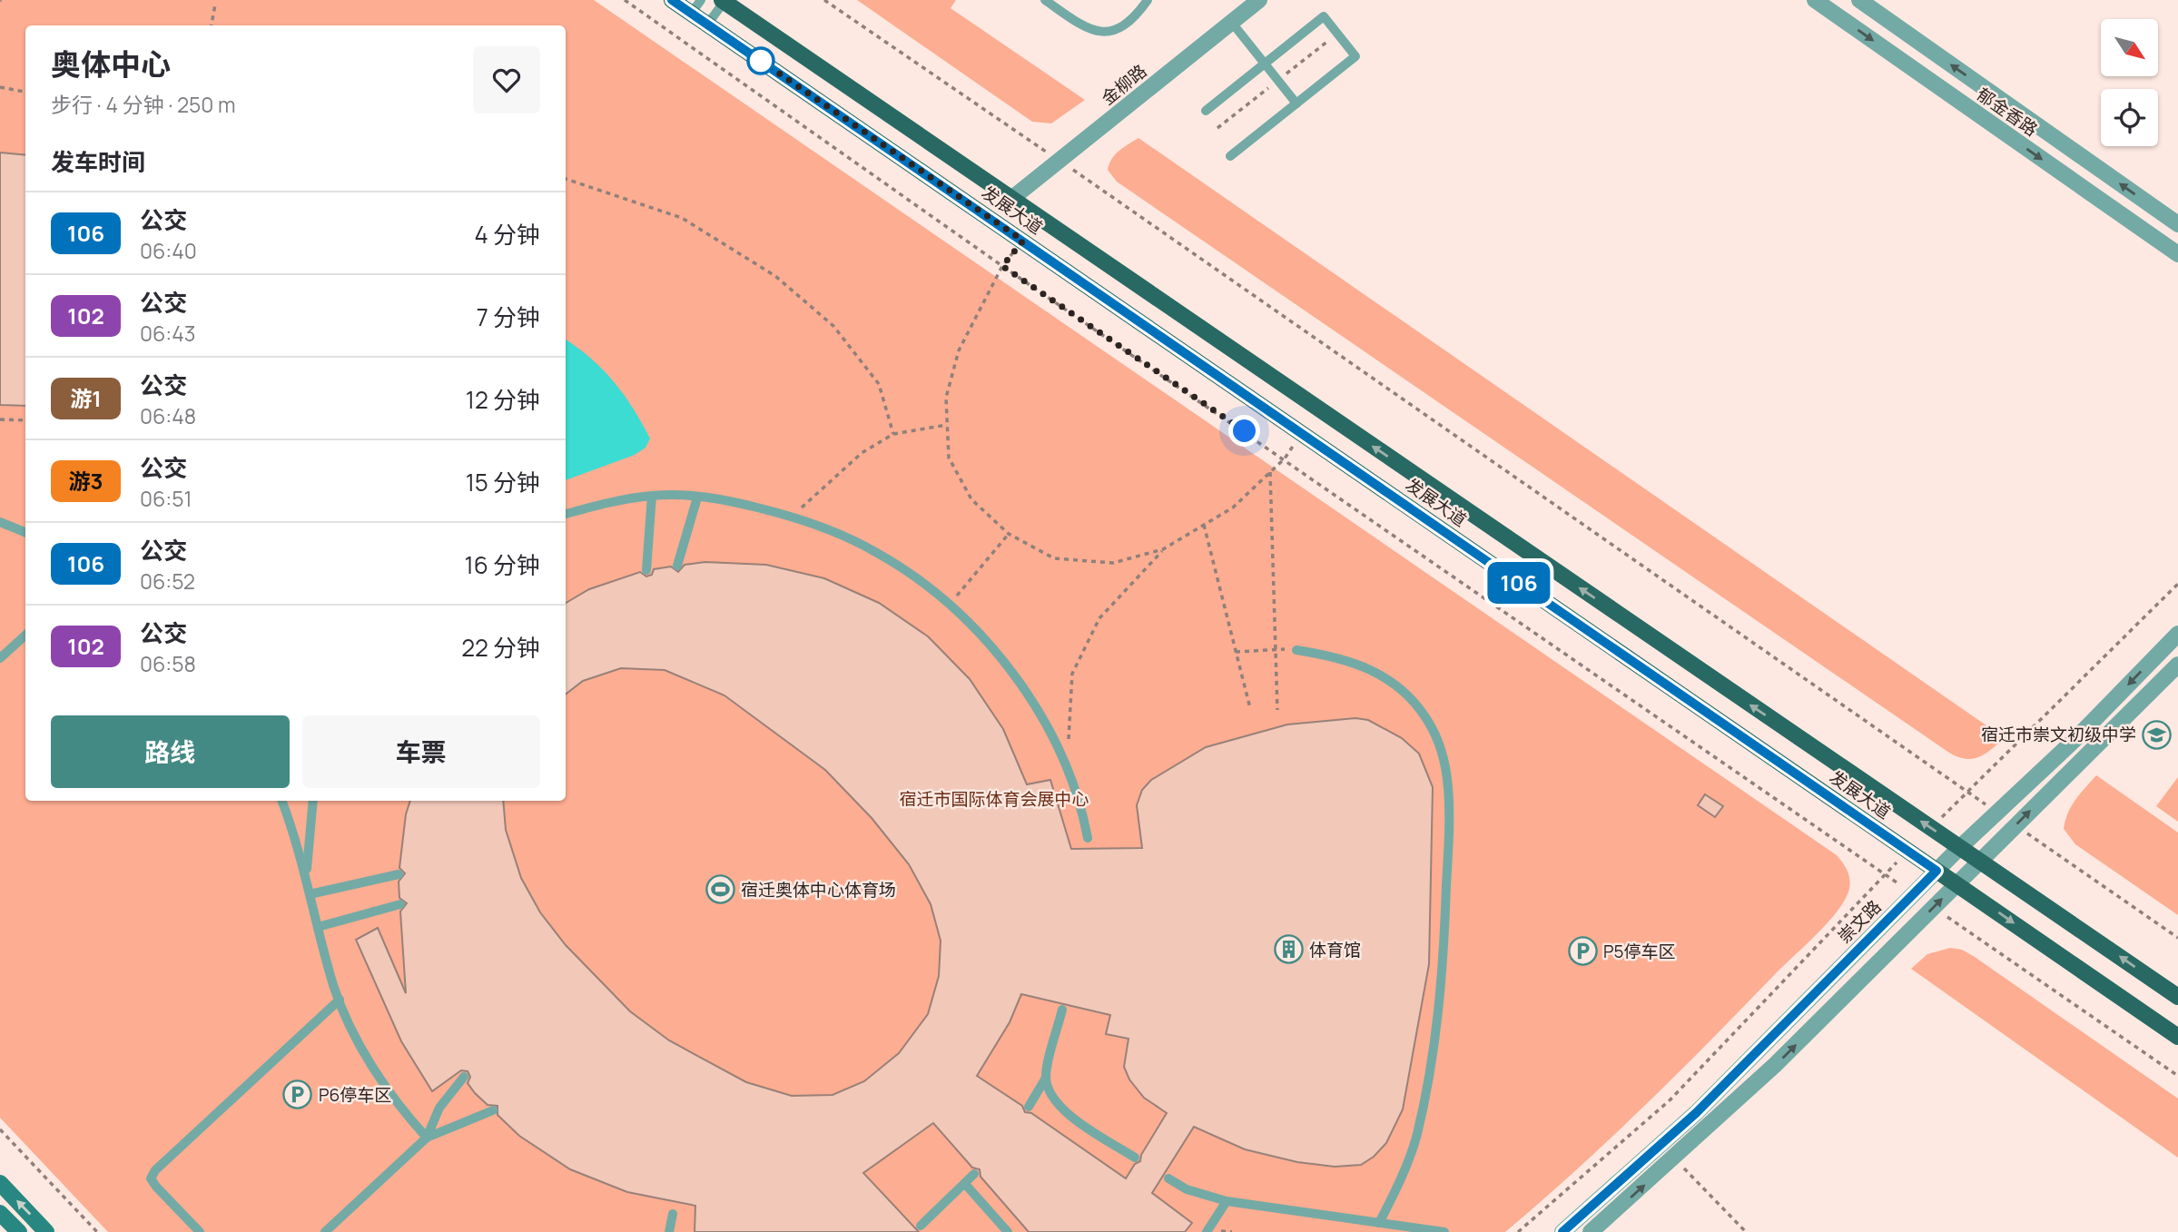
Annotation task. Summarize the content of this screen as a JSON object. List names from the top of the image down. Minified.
{"streets":{"main road":["发展大道"],"street":["金柳路","郁金香路","崇文路"]},"crossings":[["金柳路","发展大道"],["发展大道","崇文路"]],"parks":["宿迁市国际体育会展中心"],"places":{"school or university":["宿迁市崇文初级中学"],"sports":["宿迁奥体中心体育场"],"building":["体育馆"],"parking":["P5停车区","P6停车区"]},"lines":["bus line 106"],"north":"bottom right","page":{"on_map":"106","heading":[["奥体中心","步行 · 4 分钟 · 250 m"],"发车时间"],"list":[{"mark":"106","name":"公交","note":"06:40","value":"4 分钟"},{"mark":"102","name":"公交","note":"06:43","value":"7 分钟"},{"mark":"游1","name":"公交","note":"06:48","value":"12 分钟"},{"mark":"游3","name":"公交","note":"06:51","value":"15 分钟"},{"mark":"106","name":"公交","note":"06:52","value":"16 分钟"},{"mark":"102","name":"公交","note":"06:58","value":"22 分钟"}],"buttons":["路线","车票"]}}
